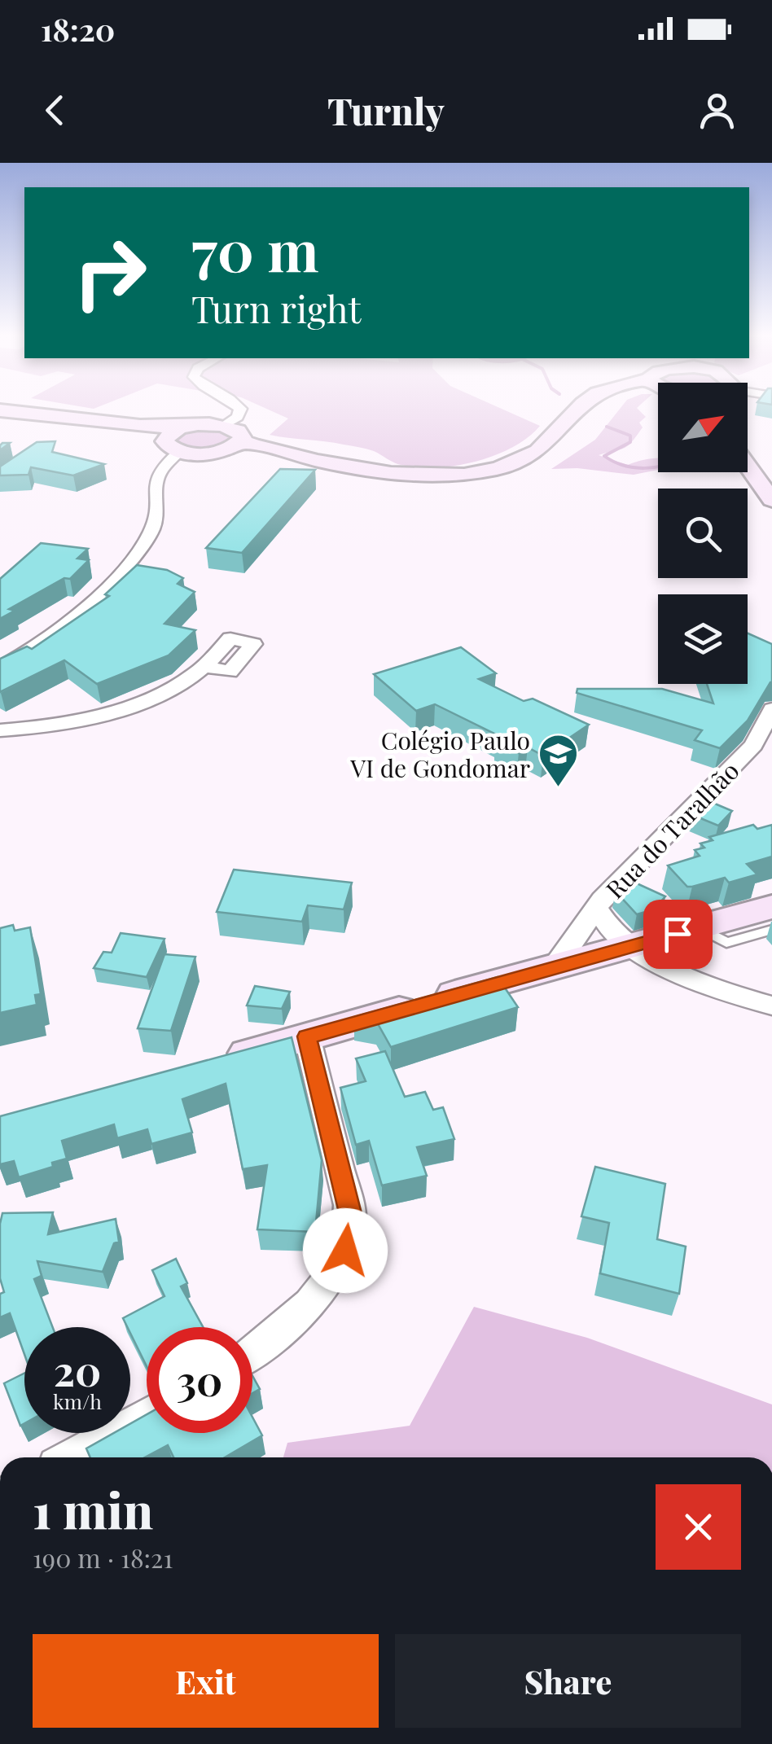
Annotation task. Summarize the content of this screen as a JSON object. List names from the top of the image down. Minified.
{"streets":{"street":["Rua do Taralhão"]},"places":{"school or university":["Colégio Paulo VI de Gondomar"]},"north":"top right","page":{"status":"18:20","header":"Turnly","turn":["70 m","Turn right"],"speed":"20 km/h","limit":"30","heading":["1 min","190 m · 18:21"],"buttons":["Exit","Share"]}}
